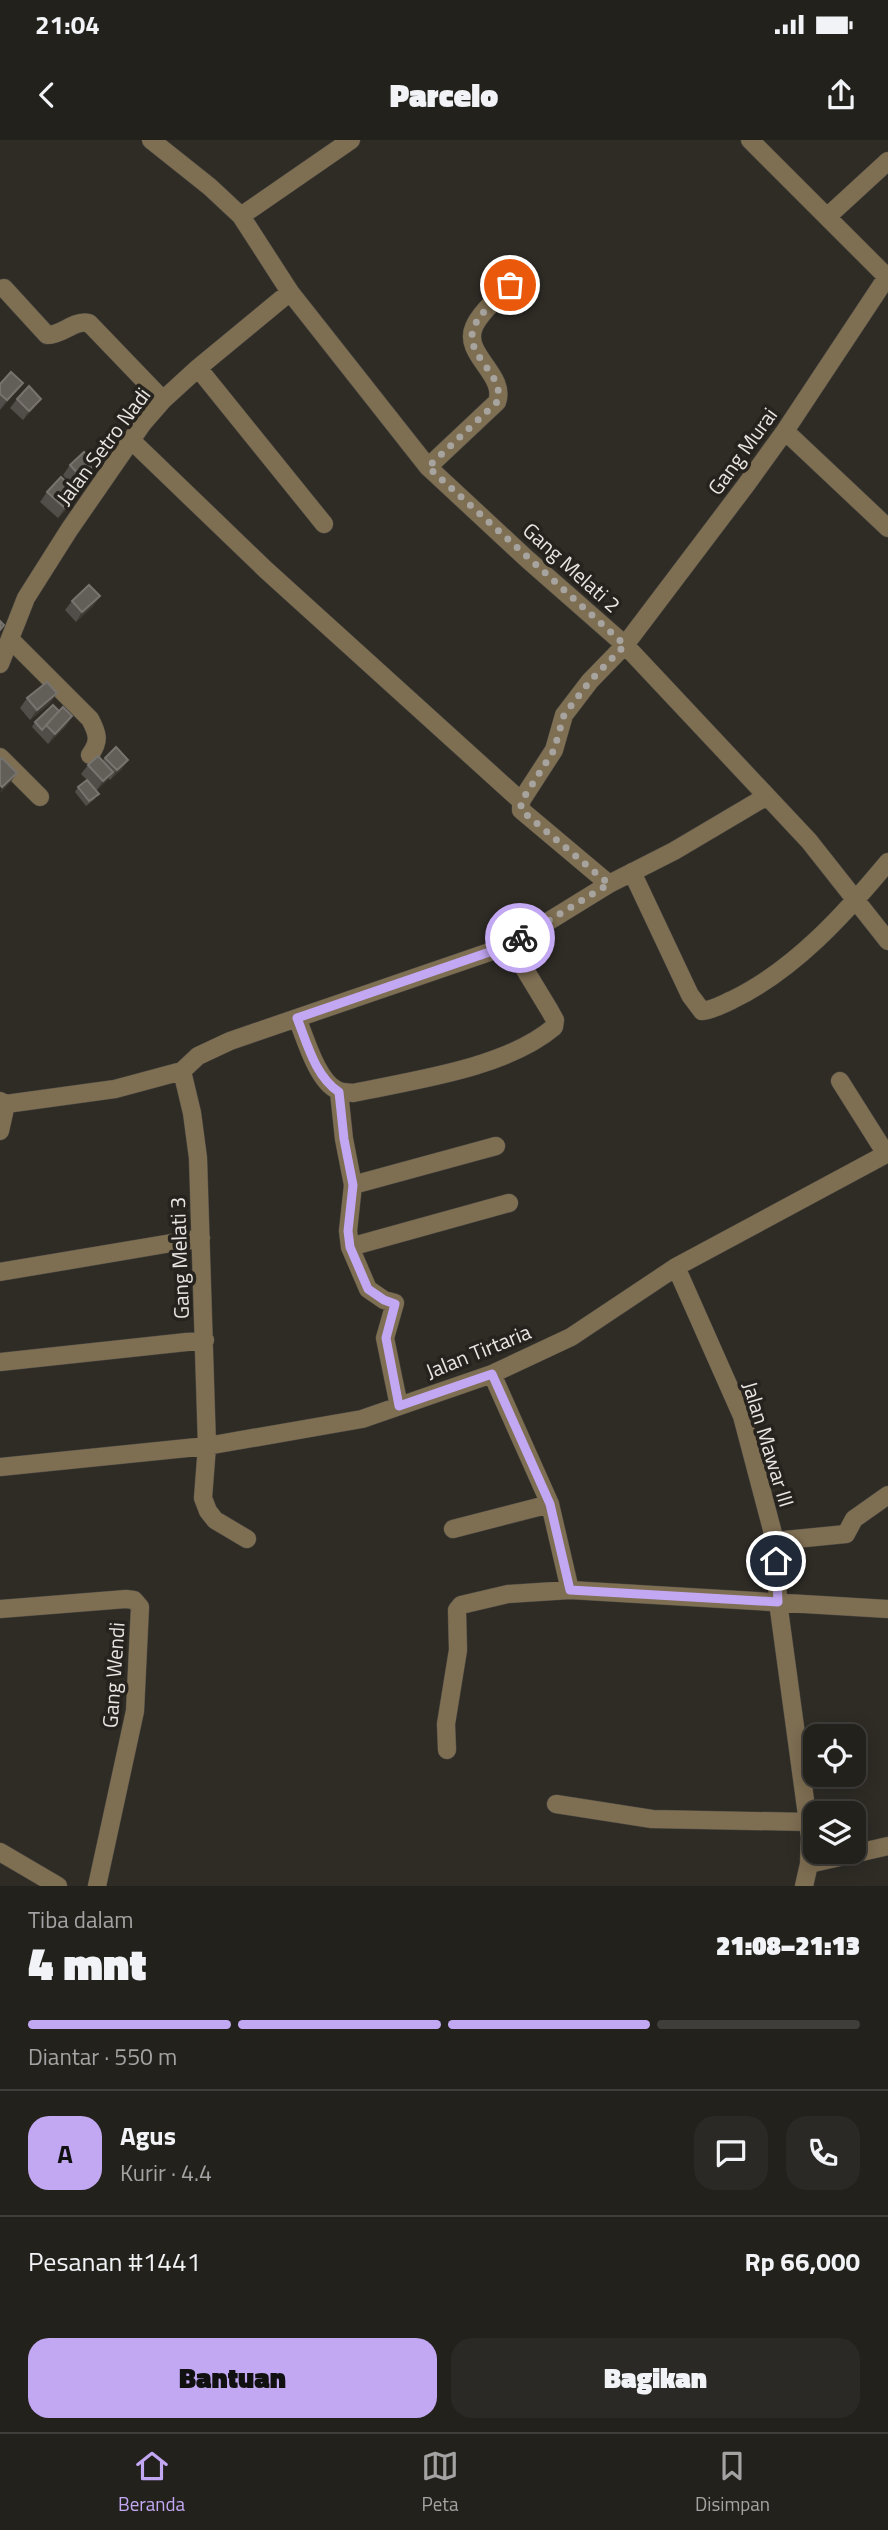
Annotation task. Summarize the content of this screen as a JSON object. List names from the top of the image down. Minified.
{"streets":{"street":["Jalan Setro Nadi","Gang Murai","Gang Melati 2","Gang Melati 3","Jalan Tirtaria","Jalan Mawar III","Gang Wendi"]},"crossings":[["Jalan Setro Nadi","Gang Melati 2"],["Gang Murai","Gang Melati 2"],["Gang Melati 3","Jalan Tirtaria"],["Jalan Tirtaria","Jalan Mawar III"]],"page":{"status":"21:04","header":"Parcelo","heading":["4 mnt","Tiba dalam","21:08–21:13"],"panel":["Agus","Kurir · 4.4","Pesanan #1441","Rp 66,000"],"bar":"Diantar · 550 m","round":"A","buttons":["Bantuan","Bagikan"],"tabs":["Beranda","Peta","Disimpan"]}}
